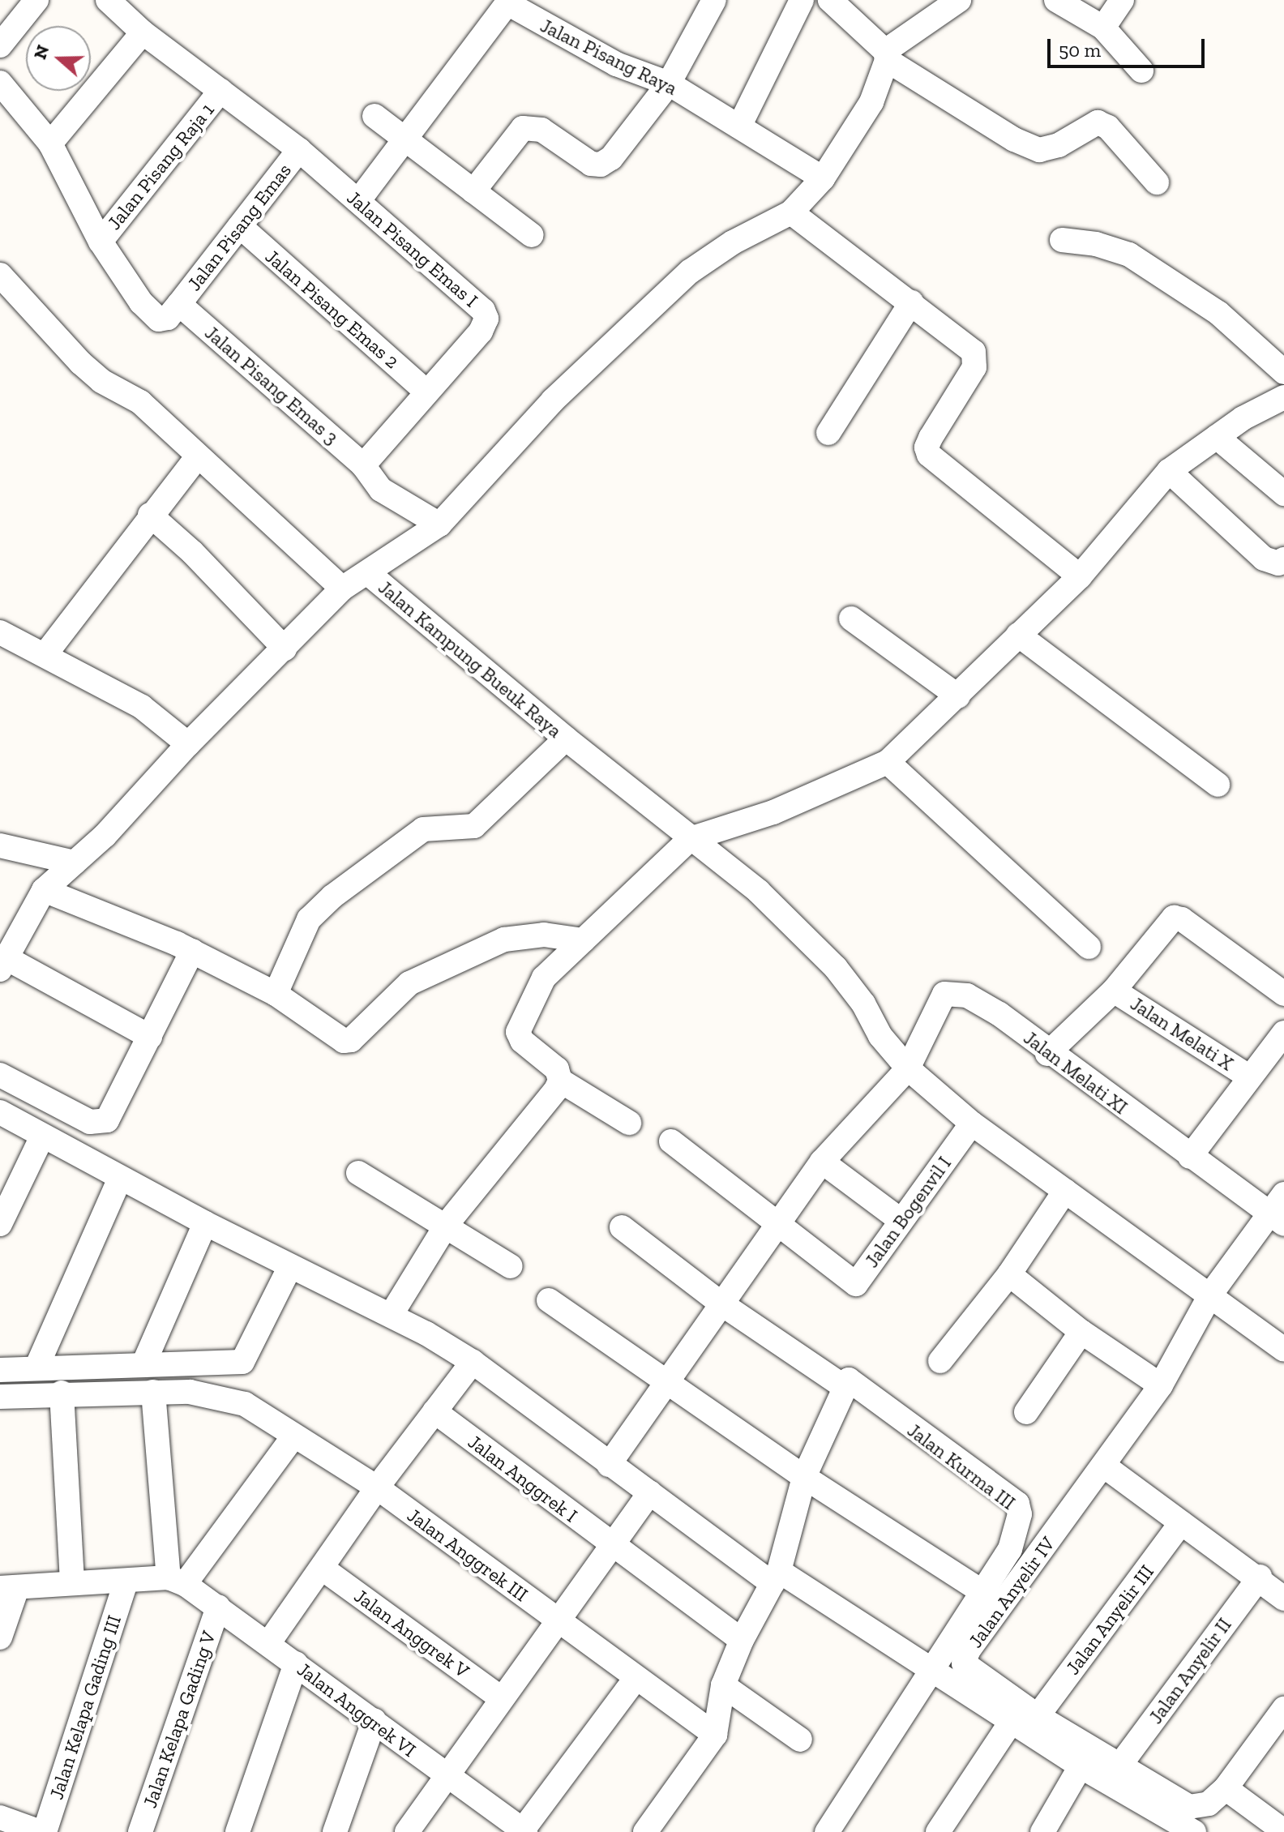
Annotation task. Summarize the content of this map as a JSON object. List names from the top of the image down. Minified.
{"streets":{"street":["Jalan Pisang Raya","Jalan Pisang Raja 1","Jalan Pisang Emas","Jalan Pisang Emas I","Jalan Pisang Emas 2","Jalan Pisang Emas 3","Jalan Kampung Bueuk Raya","Jalan Melati X","Jalan Melati XI","Jalan Bogenvil I","Jalan Kurma III","Jalan Anggrek I","Jalan Anggrek III","Jalan Anyelir IV","Jalan Anyelir III","Jalan Anggrek V","Jalan Anyelir II","Jalan Kelapa Gading III","Jalan Anggrek VI","Jalan Kelapa Gading V"]},"crossings":[["Jalan Pisang Raya","Jalan Pisang Emas I"],["Jalan Pisang Raya","Jalan Kampung Bueuk Raya"],["Jalan Pisang Raja 1","Jalan Pisang Emas I"],["Jalan Pisang Emas","Jalan Pisang Emas I"],["Jalan Pisang Emas","Jalan Pisang Emas 2"],["Jalan Pisang Emas","Jalan Pisang Emas 3"],["Jalan Pisang Emas I","Jalan Pisang Emas 2"],["Jalan Pisang Emas I","Jalan Pisang Emas 3"],["Jalan Kampung Bueuk Raya","Jalan Melati XI"],["Jalan Kampung Bueuk Raya","Jalan Bogenvil I"],["Jalan Kampung Bueuk Raya","Jalan Anyelir IV"],["Jalan Melati XI","Jalan Anyelir IV"],["Jalan Anyelir IV","Jalan Anyelir III"],["Jalan Anyelir IV","Jalan Anyelir II"],["Jalan Anggrek VI","Jalan Kelapa Gading V"]],"scale_bar":"50 m","north":"left"}
